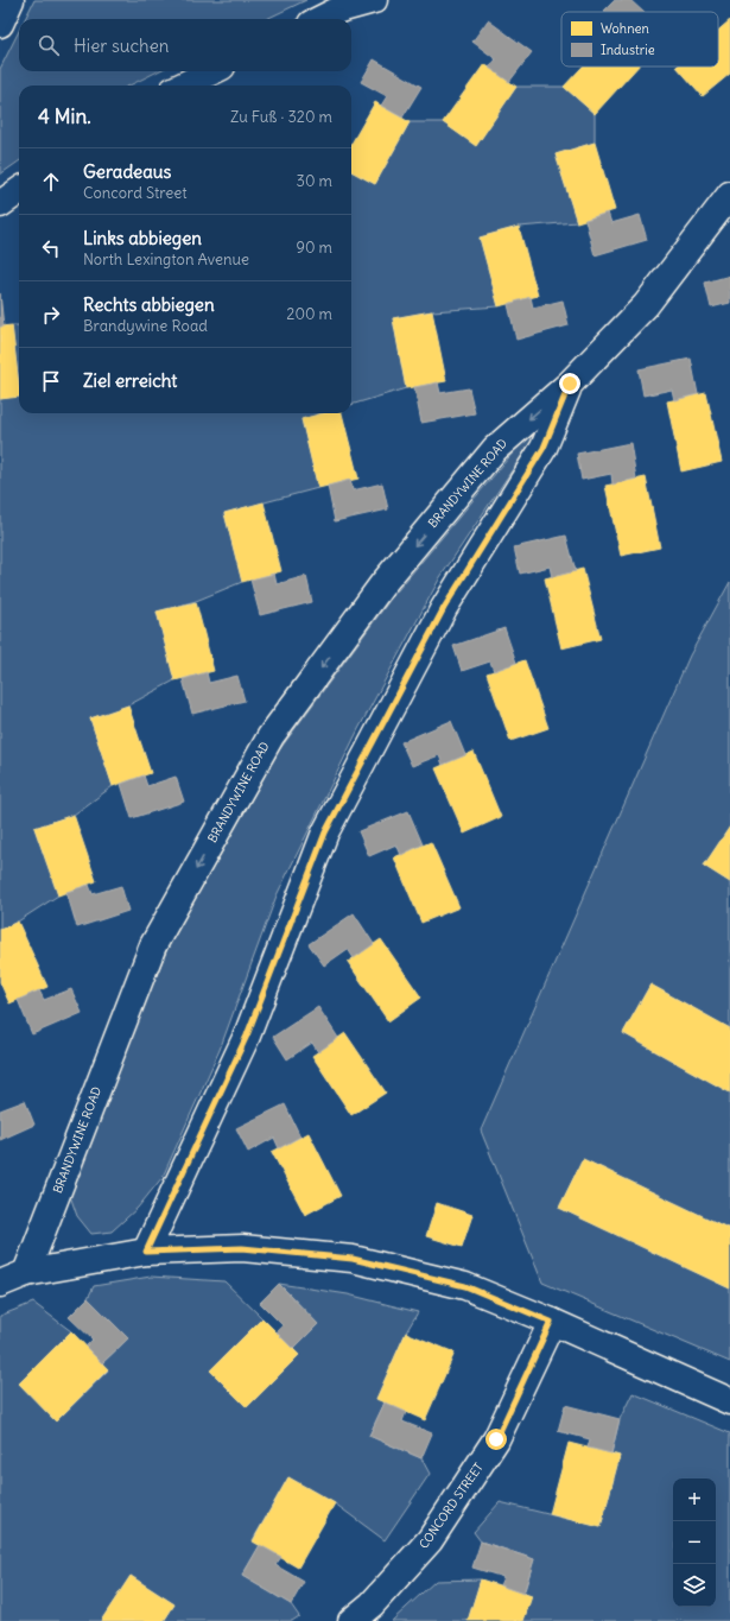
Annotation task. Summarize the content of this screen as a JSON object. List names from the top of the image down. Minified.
{"streets":{"street":["BRANDYWINE ROAD","CONCORD STREET"]},"legend":["Wohnen","Industrie"],"page":{"search":"Hier suchen","heading":["4 Min.","Zu Fuß · 320 m"],"list":[["Geradeaus","Concord Street","30 m"],["Links abbiegen","North Lexington Avenue","90 m"],["Rechts abbiegen","Brandywine Road","200 m"],"Ziel erreicht"],"map_buttons":["+","−"]}}
